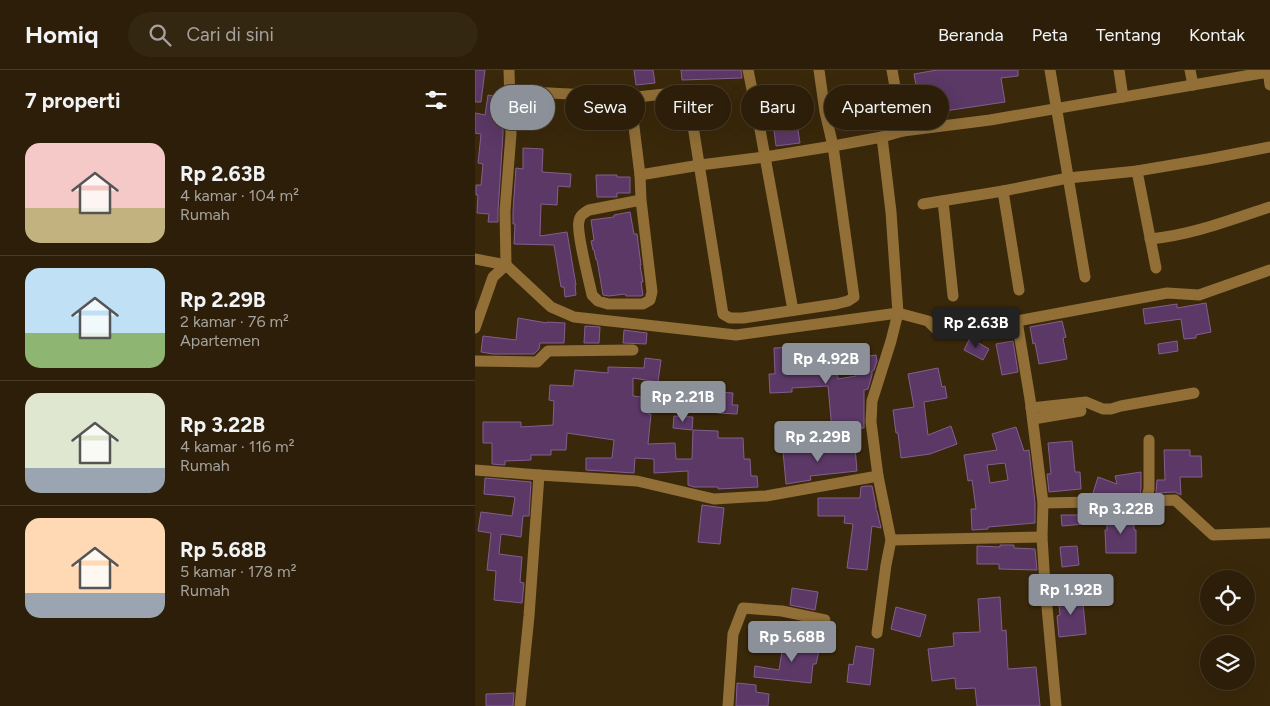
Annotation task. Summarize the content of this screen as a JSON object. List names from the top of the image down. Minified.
{"page":{"header":"Homiq","search":"Cari di sini","nav":["Beranda","Peta","Tentang","Kontak"],"heading":"7 properti","chip":["Beli","Sewa","Filter","Baru","Apartemen"],"list":[{"name":"Rp 2.63B","note":"4 kamar · 104 m² · Rumah"},{"name":"Rp 2.29B","note":"2 kamar · 76 m² · Apartemen"},{"name":"Rp 3.22B","note":"4 kamar · 116 m² · Rumah"},{"name":"Rp 5.68B","note":"5 kamar · 178 m² · Rumah"}],"price":["Rp 2.63B","Rp 4.92B","Rp 2.21B","Rp 2.29B","Rp 3.22B","Rp 1.92B","Rp 5.68B"]}}
